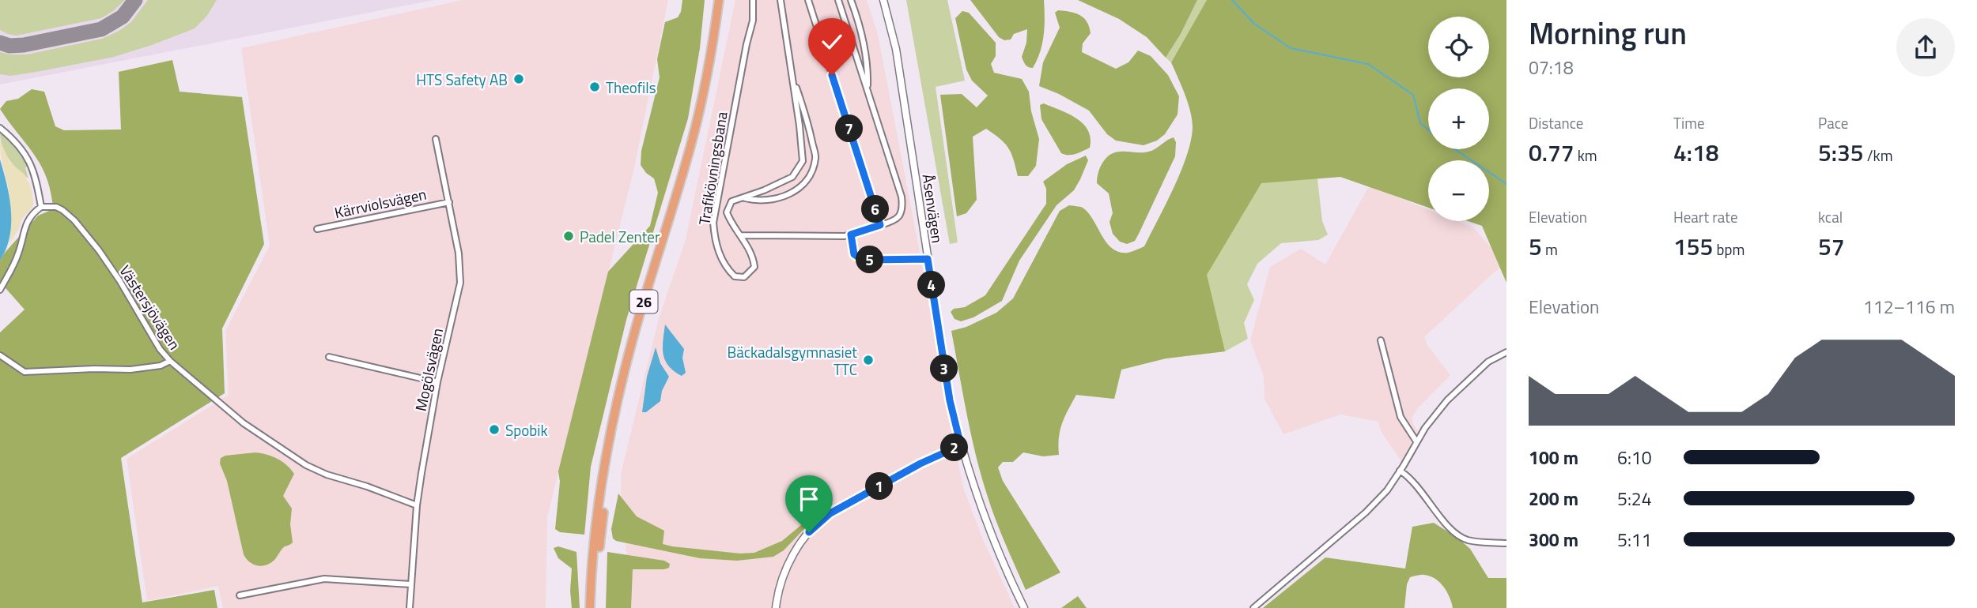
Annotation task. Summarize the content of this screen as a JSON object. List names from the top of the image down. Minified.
{"streets":{"highway":["26"],"street":["Trafikövningsbana","Kärrviolsvägen","Åsenvägen","Västersjövägen","Mogölsvägen"]},"crossings":[["Kärrviolsvägen","Mogölsvägen"],["Västersjövägen","Mogölsvägen"]],"places":["HTS Safety AB","Theofils","Padel Zenter","Bäckadalsgymnasiet TTC","Spobik"],"page":{"heading":["Morning run","07:18"],"map_buttons":["+","−"],"stats":[["Distance","0.77 km"],["Time","4:18"],["Pace","5:35 /km"],["Elevation","5 m"],["Heart rate","155 bpm"],["kcal","57"]],"pins":["7","6","5","4","3","2","1"],"chart":["Elevation","112–116 m"],"list":[{"name":"100 m","note":"6:10"},{"name":"200 m","note":"5:24"},{"name":"300 m","note":"5:11"}]}}
